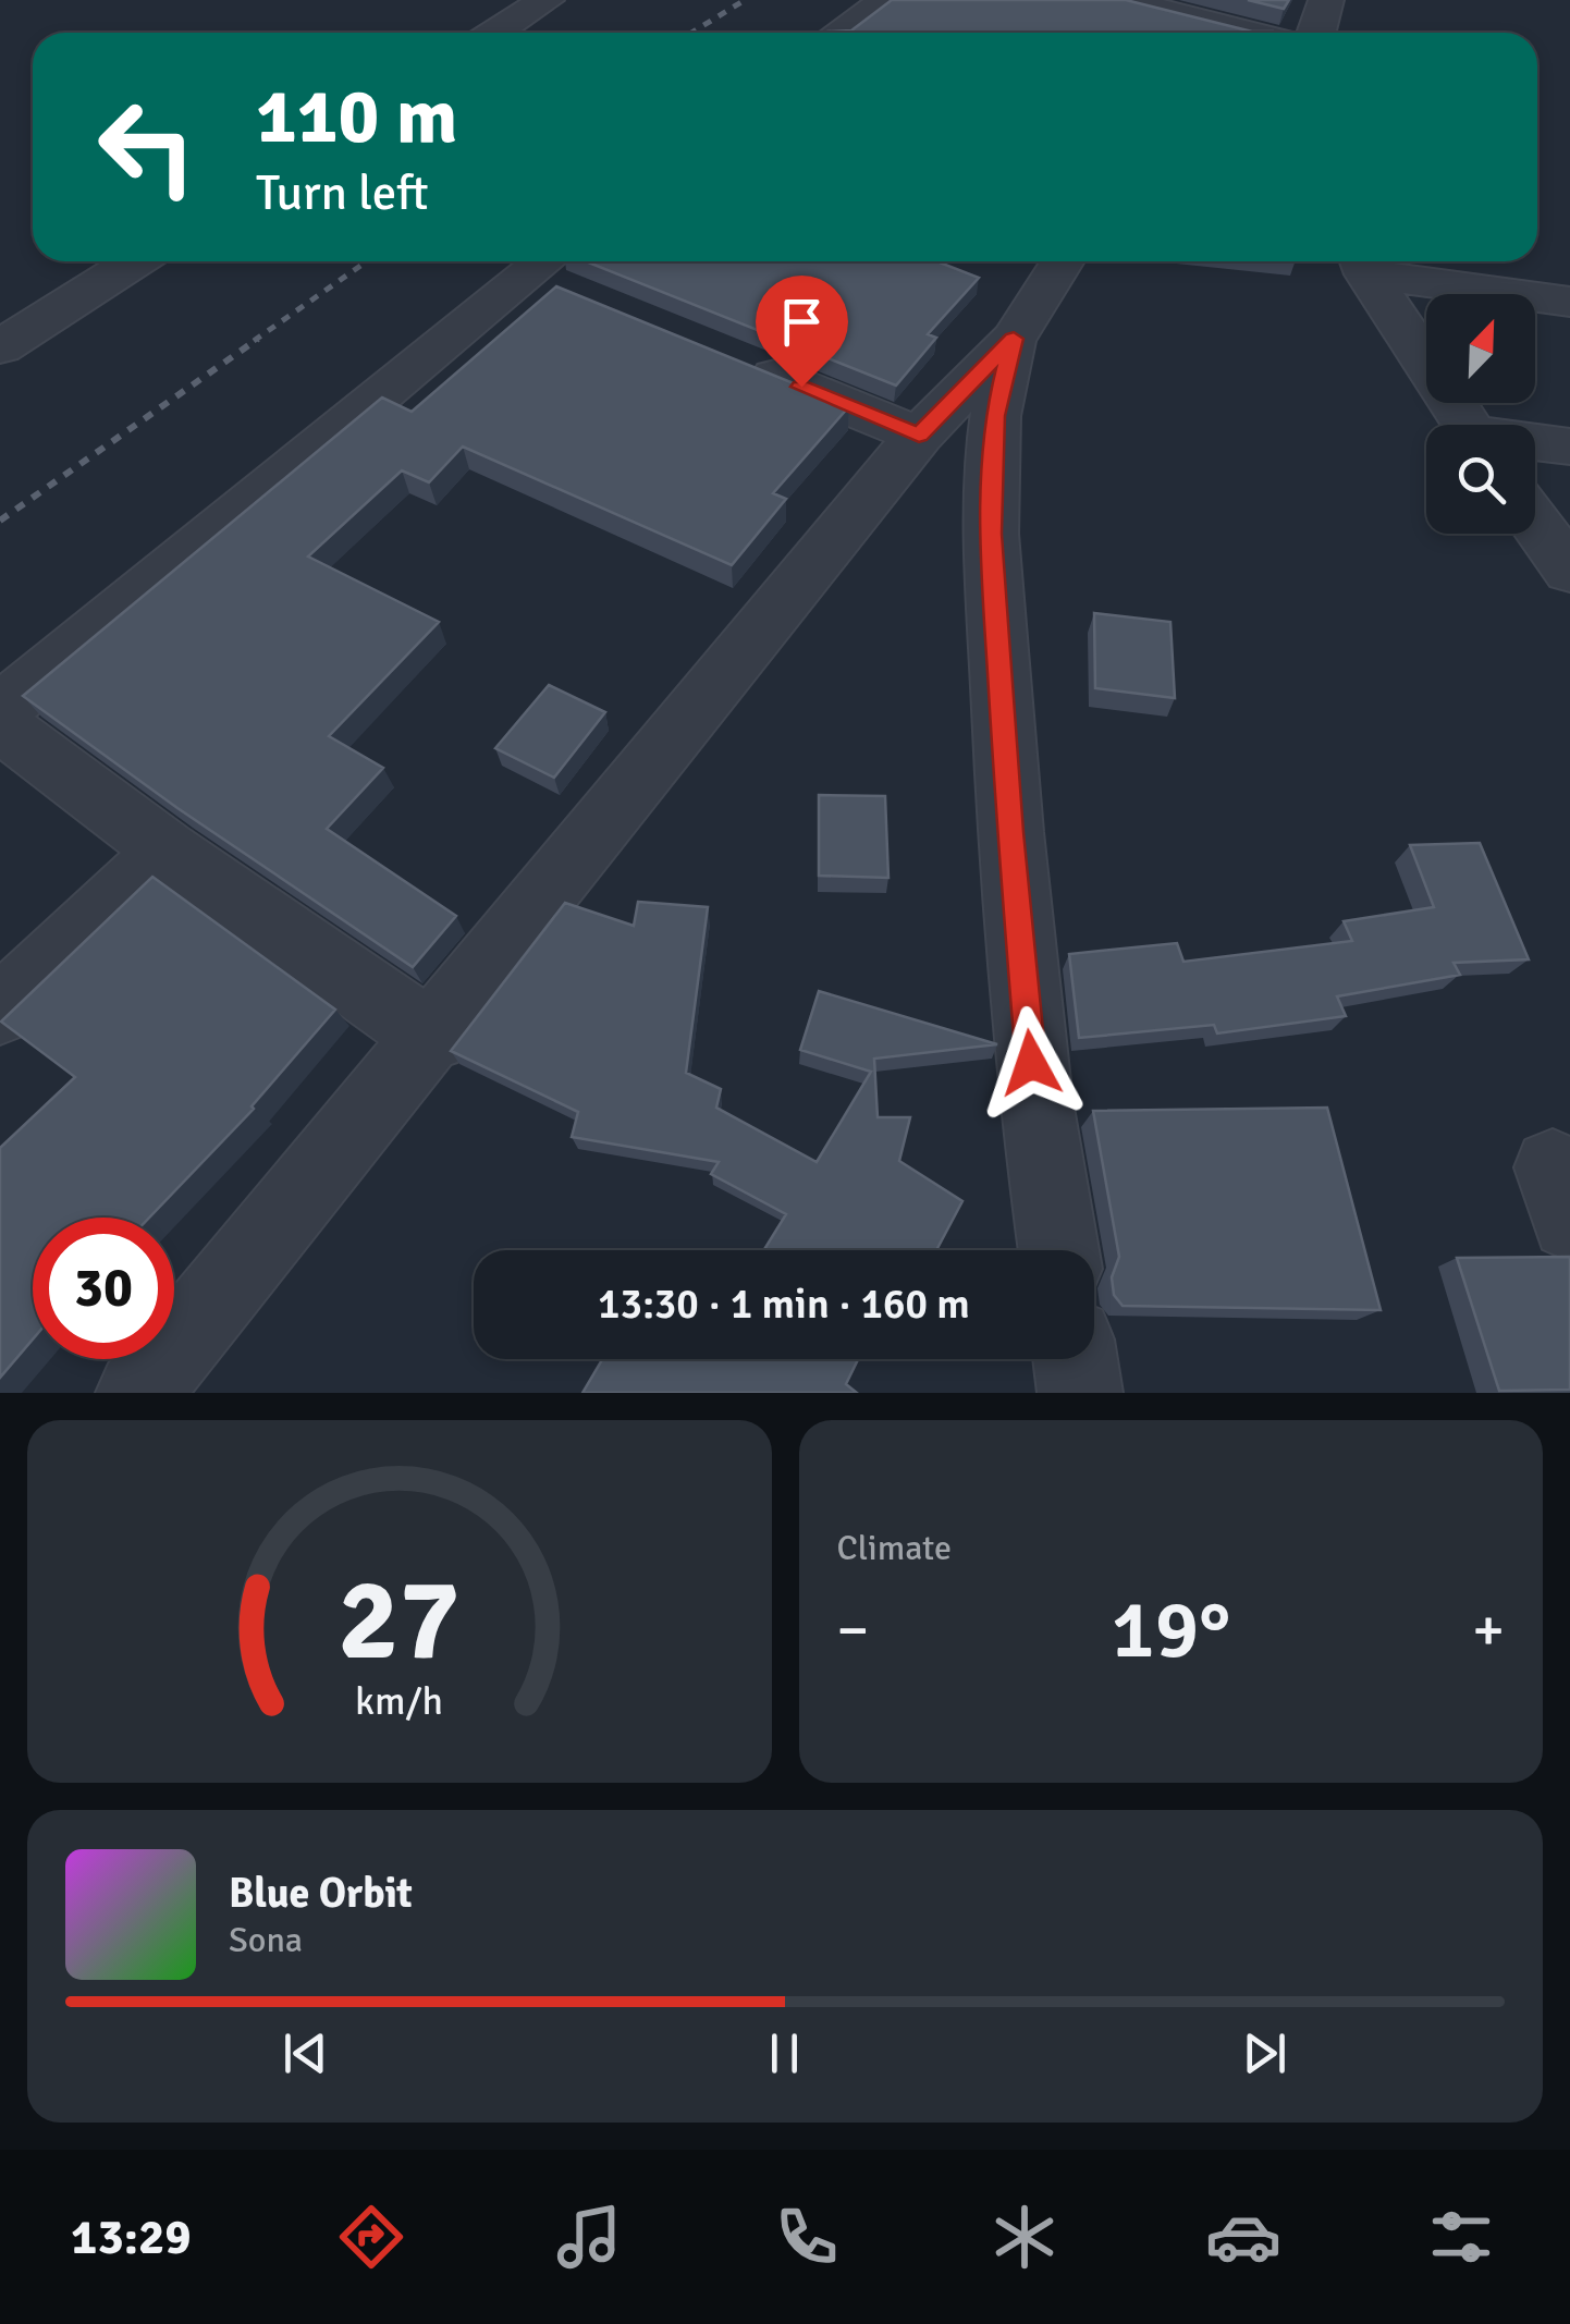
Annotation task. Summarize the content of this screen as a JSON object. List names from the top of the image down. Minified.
{"north":"top right","page":{"turn":["110 m","Turn left"],"limit":"30","trip":"13:30 · 1 min · 160 m","tile":"Climate","heat":["−","19°","+"],"song":["Blue Orbit","Sona"],"tabs":"13:29","gauge":["27","km/h"]}}
